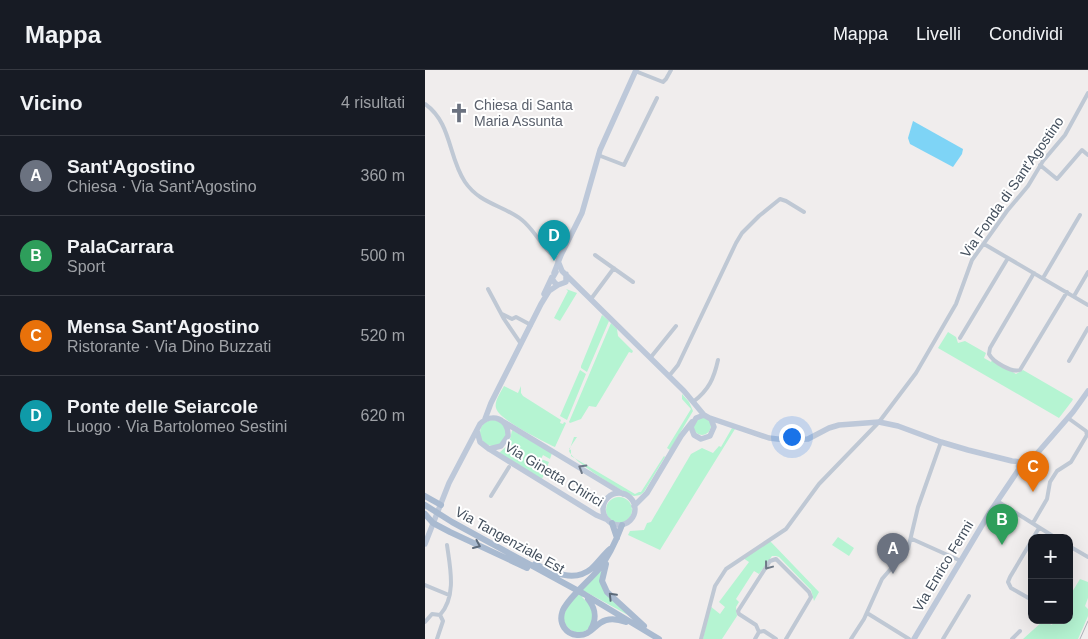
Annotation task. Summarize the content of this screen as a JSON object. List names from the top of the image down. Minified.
{"streets":{"main road":["Via Ginetta Chirici","Via Tangenziale Est","Via Enrico Fermi"],"street":["Via Fonda di Sant'Agostino"]},"places":{"church":["Chiesa di Santa Maria Assunta"]},"page":{"header":"Mappa","nav":["Mappa","Livelli","Condividi"],"heading":["Vicino","4 risultati"],"list":[{"mark":"A","name":"Sant'Agostino","note":"Chiesa · Via Sant'Agostino","value":"360 m"},{"mark":"B","name":"PalaCarrara","note":"Sport","value":"500 m"},{"mark":"C","name":"Mensa Sant'Agostino","note":"Ristorante · Via Dino Buzzati","value":"520 m"},{"mark":"D","name":"Ponte delle Seiarcole","note":"Luogo · Via Bartolomeo Sestini","value":"620 m"}],"pins":["D","C","B","A"],"map_buttons":["+","−"]}}
